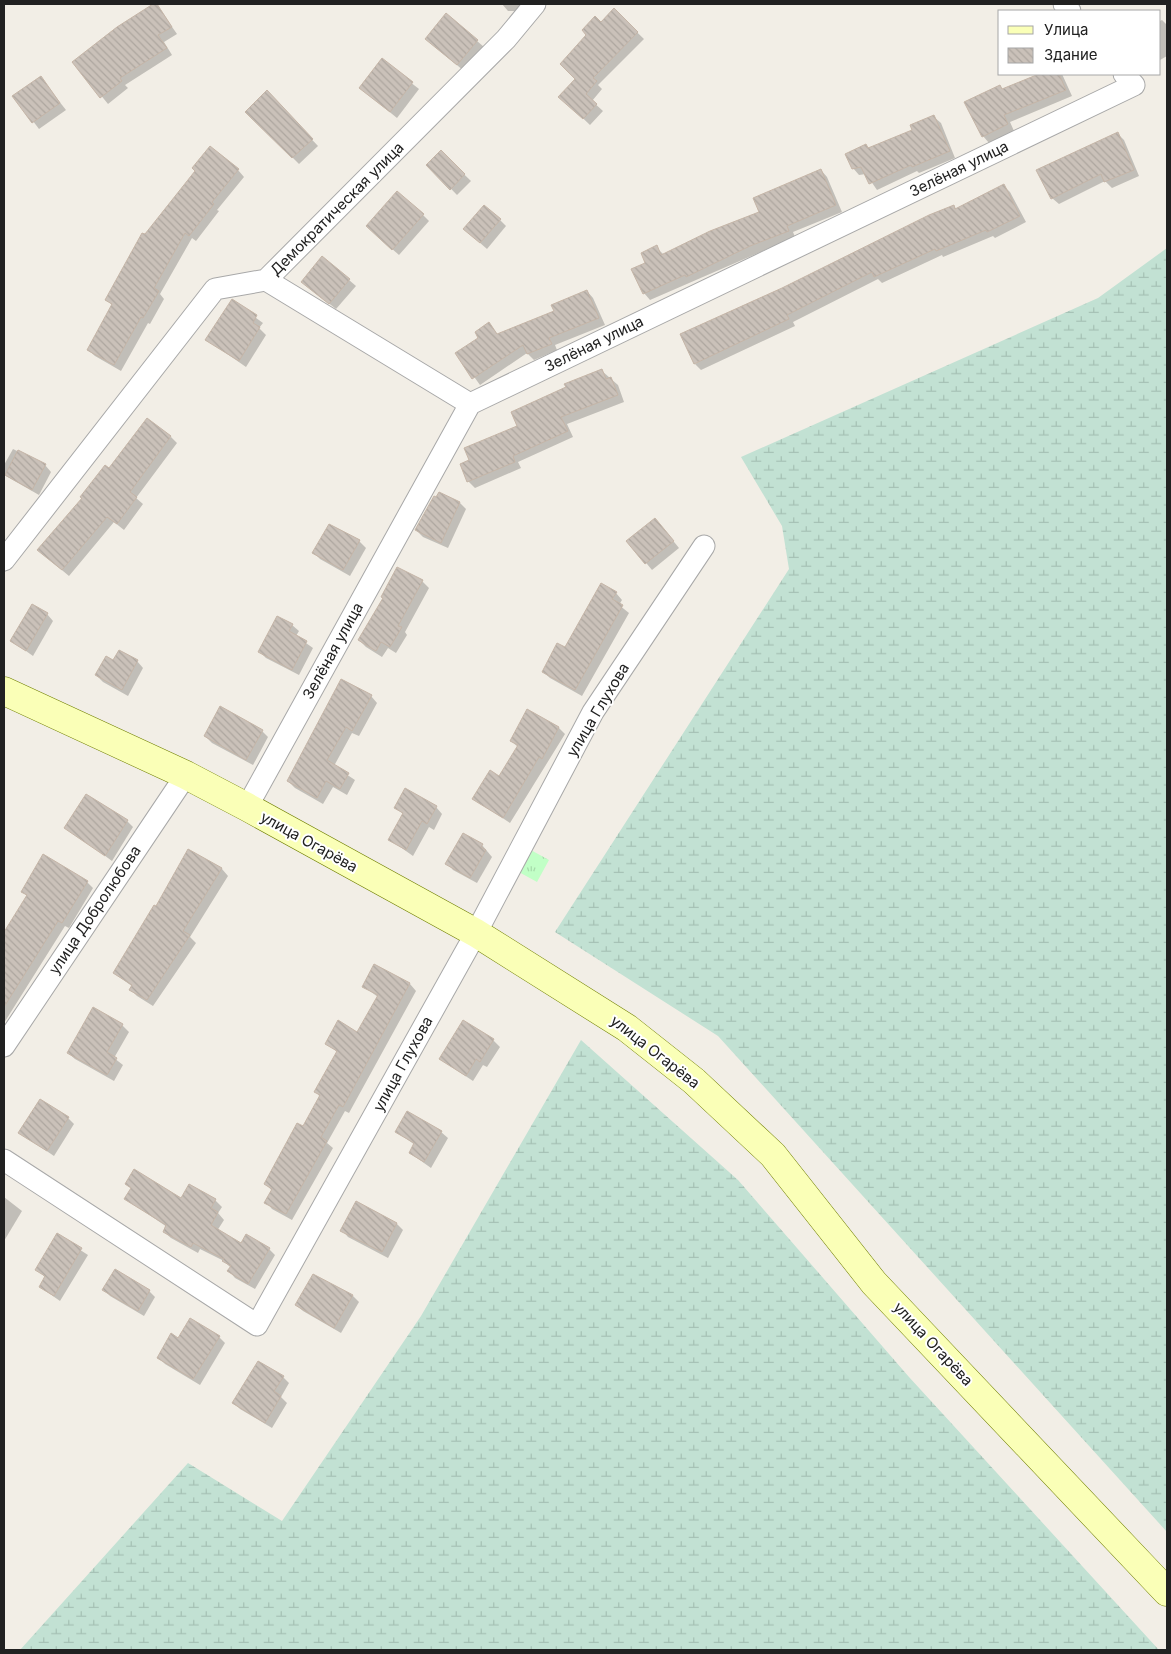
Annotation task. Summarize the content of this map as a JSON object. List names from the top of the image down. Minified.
{"streets":{"main road":["улица Огарёва"],"street":["Зелёная улица","Демократическая улица","улица Глухова","улица Добролюбова"]},"crossings":[["Зелёная улица","улица Огарёва"],["улица Глухова","улица Огарёва"],["улица Огарёва","улица Добролюбова"]],"legend":["Улица","Здание"]}
